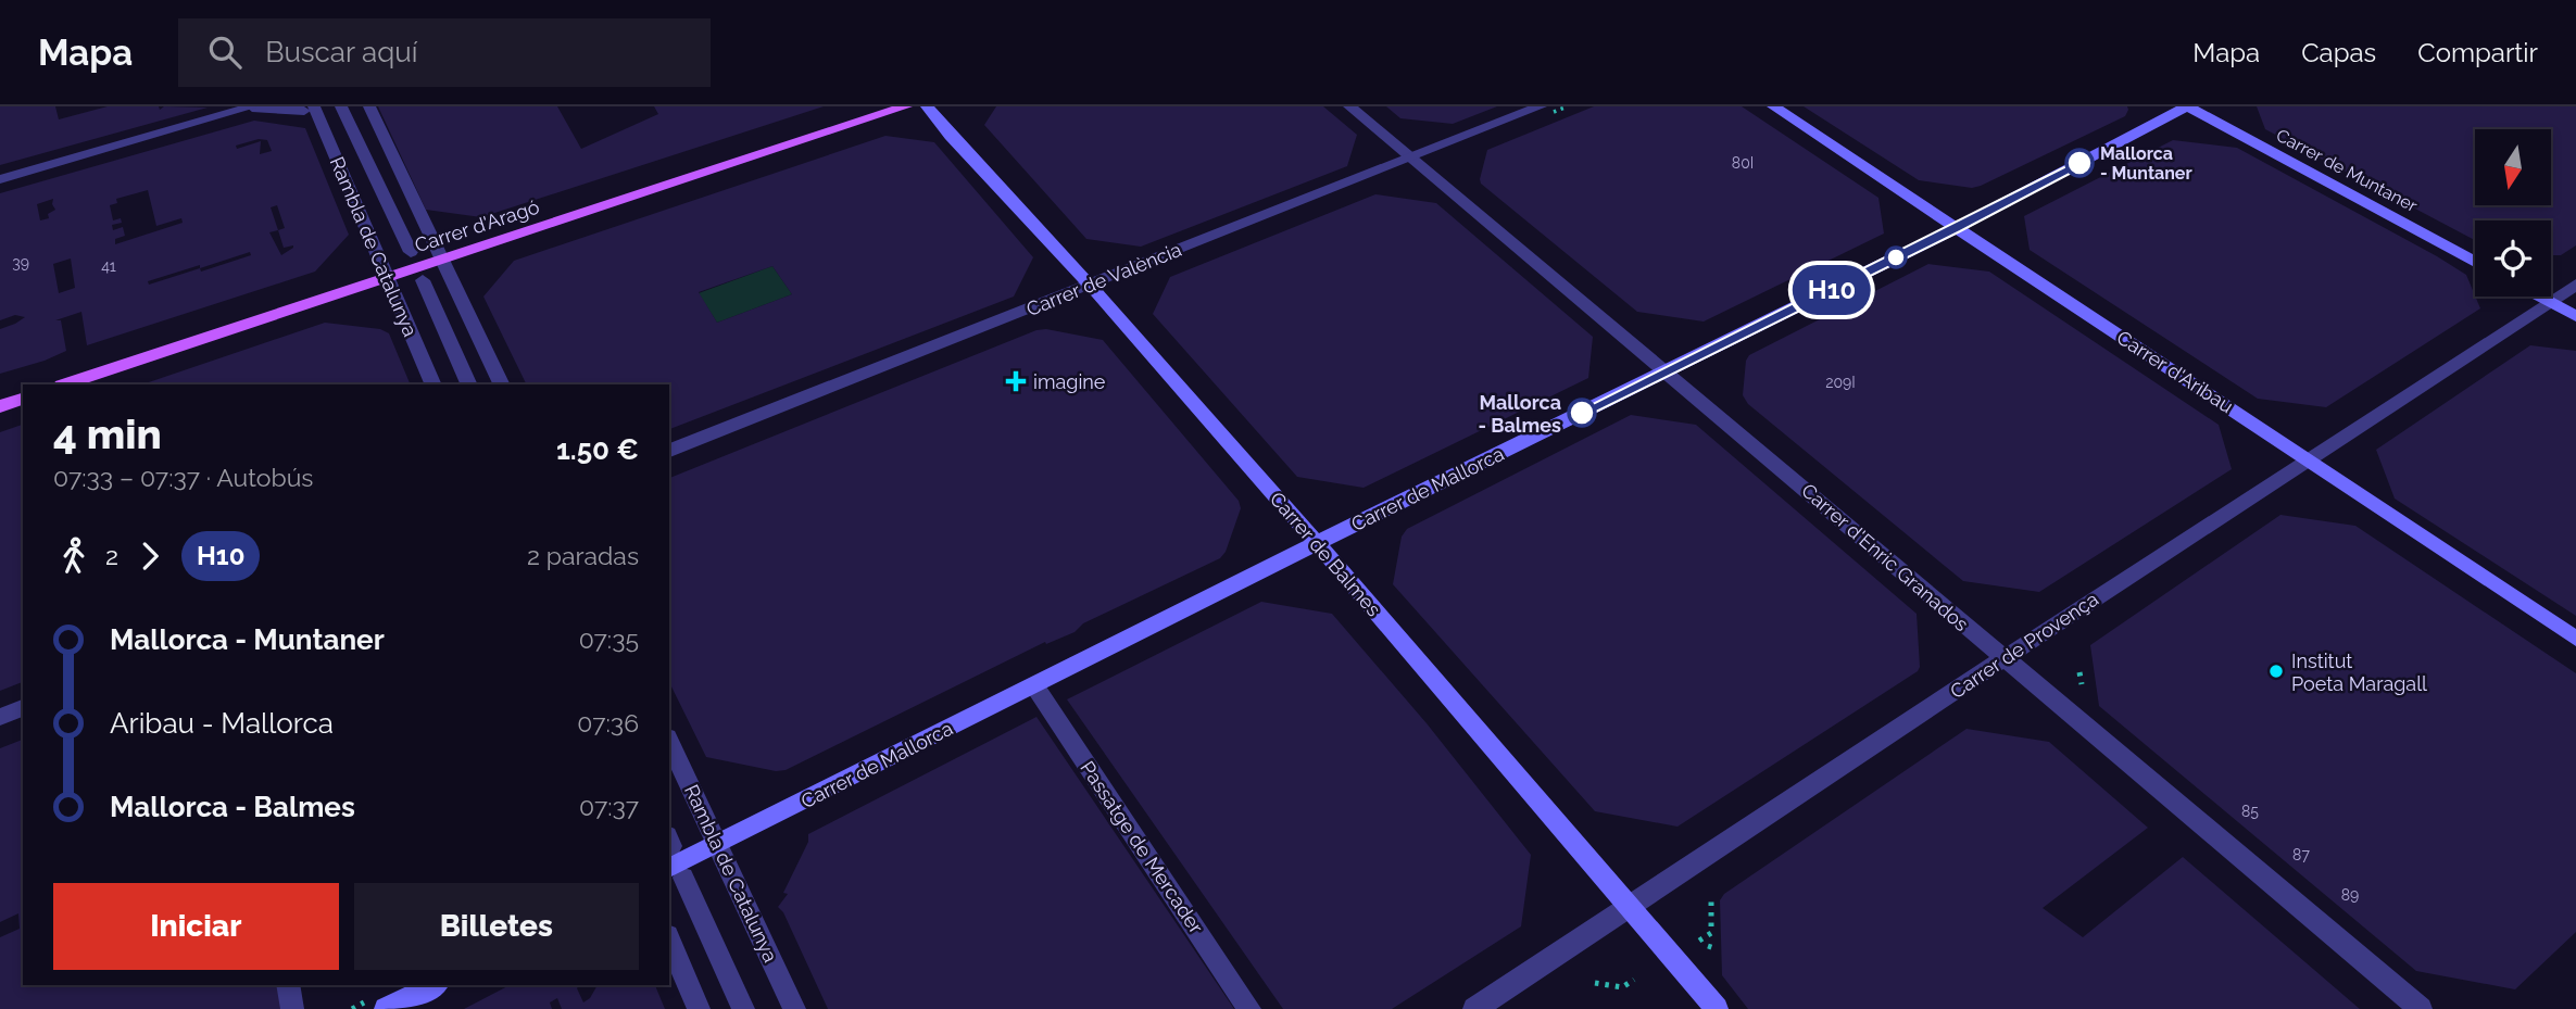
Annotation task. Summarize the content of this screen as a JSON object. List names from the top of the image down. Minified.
{"streets":{"main road":["Carrer de Muntaner","Carrer d'Aragó","Carrer d'Aribau","Carrer de Mallorca","Carrer de Balmes"],"street":["Rambla de Catalunya","Carrer de València","Carrer d'Enric Granados","Carrer de Provença","Passatge de Mercader"]},"crossings":[["Carrer de Muntaner","Carrer de Mallorca"],["Carrer d'Aragó","Rambla de Catalunya"],["Rambla de Catalunya","Carrer de Mallorca"],["Carrer de València","Carrer de Balmes"],["Carrer de València","Carrer d'Enric Granados"],["Carrer d'Aribau","Carrer de Mallorca"],["Carrer d'Aribau","Carrer de Provença"],["Carrer de Mallorca","Carrer de Balmes"],["Carrer de Mallorca","Carrer d'Enric Granados"],["Carrer de Mallorca","Passatge de Mercader"],["Carrer de Balmes","Carrer de Provença"],["Carrer d'Enric Granados","Carrer de Provença"]],"places":{"other":["Mallorca - Muntaner","Mallorca - Balmes","Institut Poeta Maragall"],"health":["imagine"]},"lines":["bus line H10"],"house_numbers":["80I","39","41","209I","85","87","89"],"north":"bottom","page":{"header":"Mapa","search":"Buscar aquí","nav":["Mapa","Capas","Compartir"],"on_map":"H10","heading":["4 min","07:33 – 07:37 · Autobús","1.50 €"],"legs":["2","H10","2 paradas"],"list":[{"name":"Mallorca - Muntaner","value":"07:35"},{"name":"Aribau - Mallorca","value":"07:36"},{"name":"Mallorca - Balmes","value":"07:37"}],"buttons":["Iniciar","Billetes"]}}
